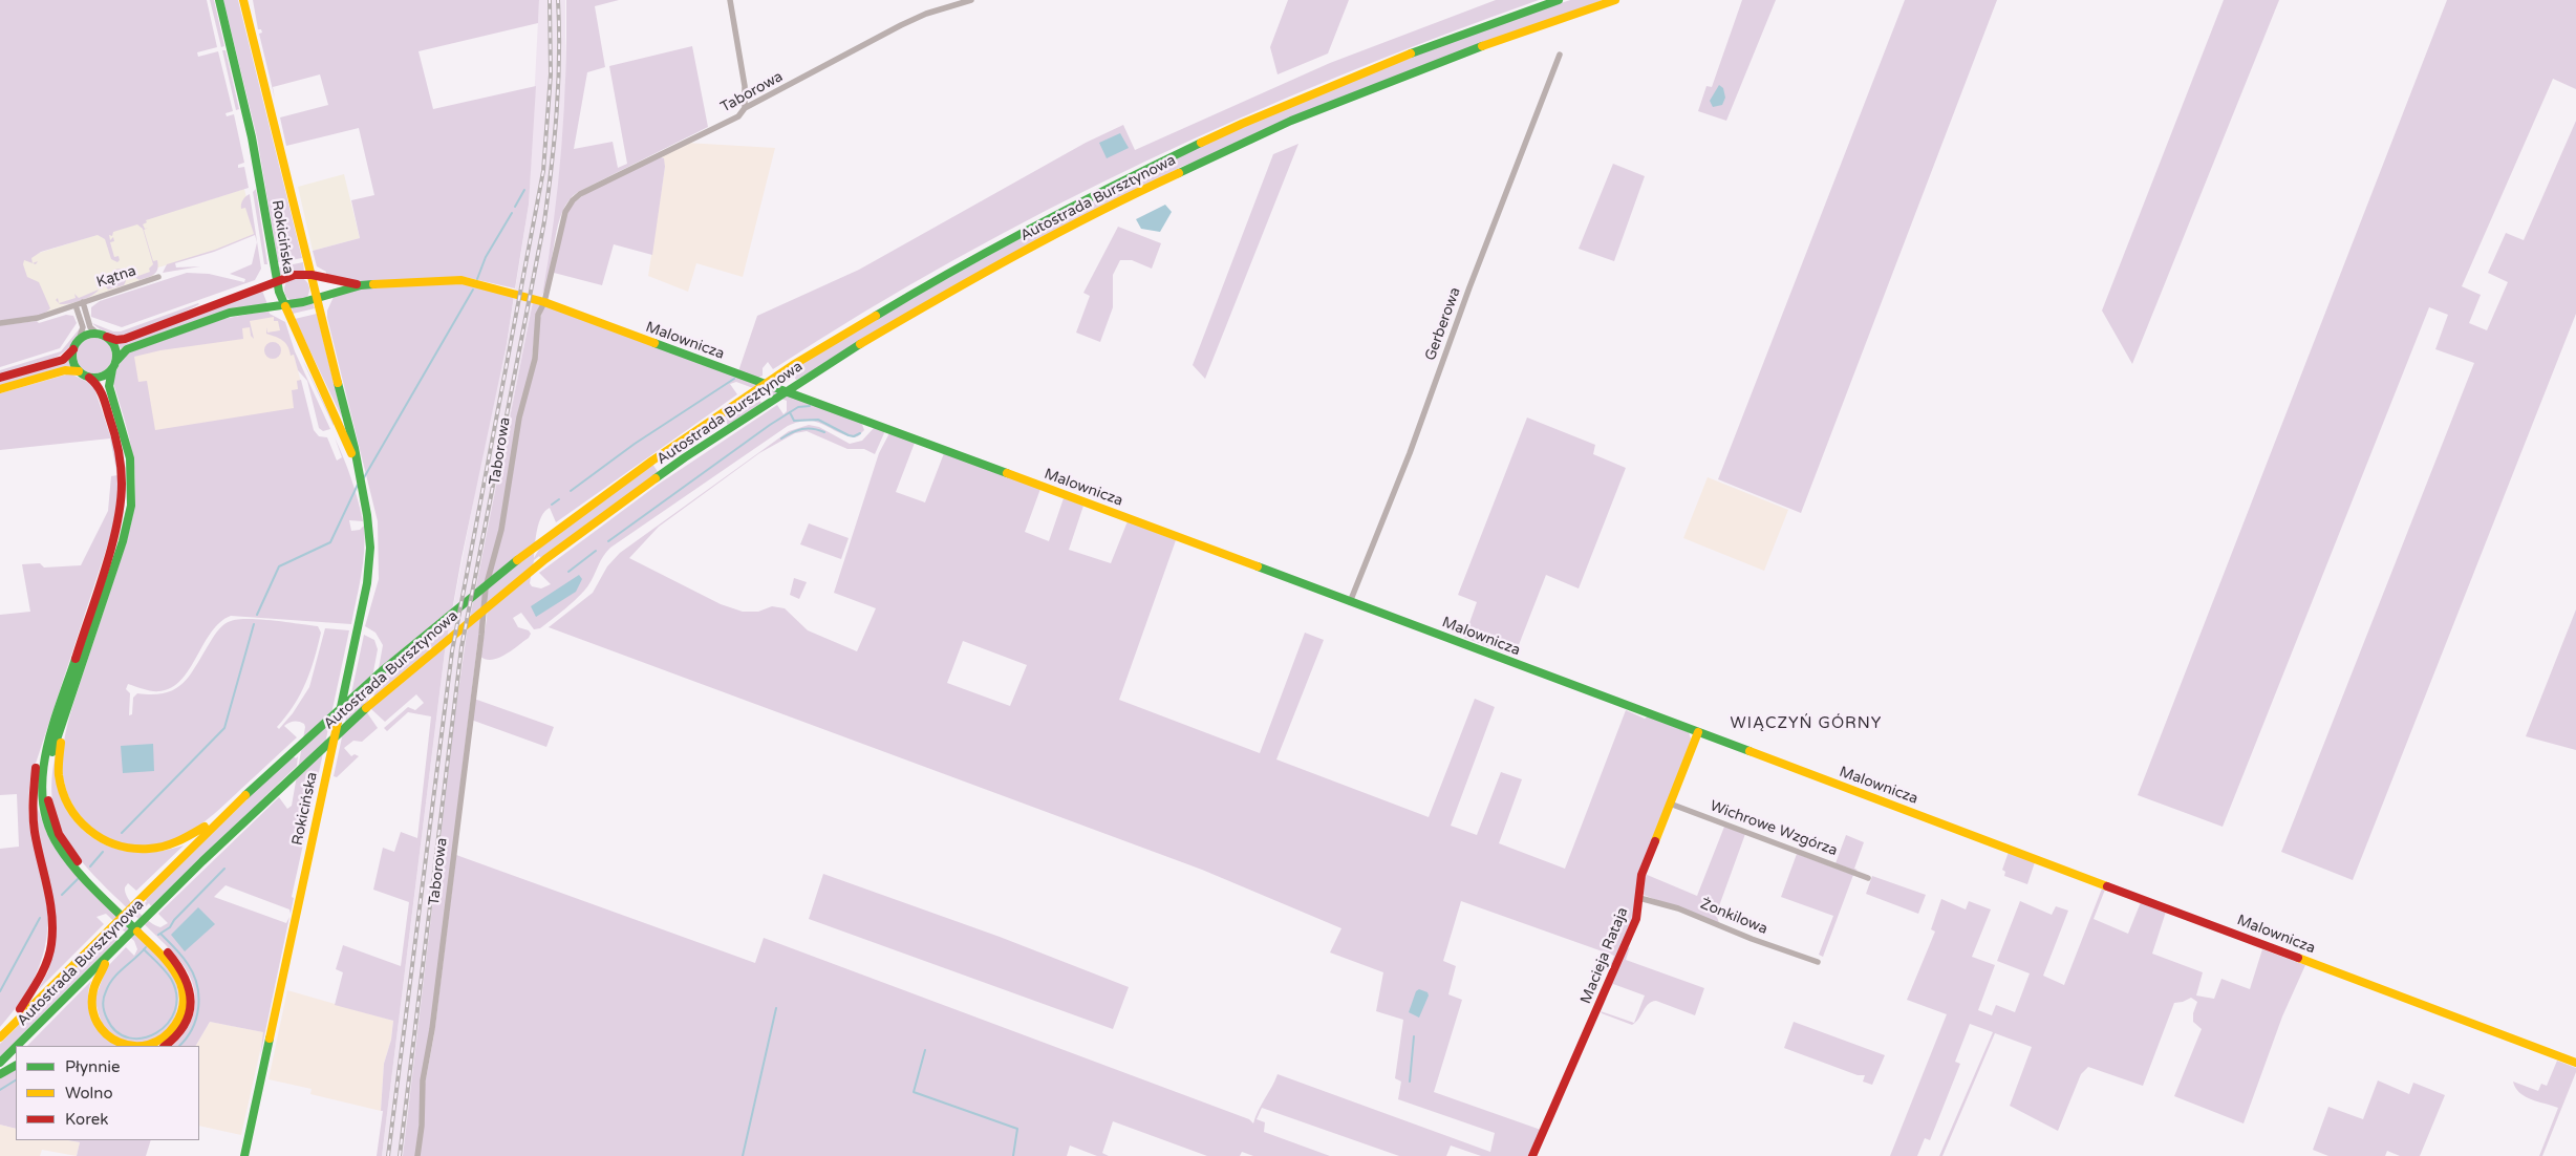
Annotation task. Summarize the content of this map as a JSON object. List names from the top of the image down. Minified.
{"streets":{"main road":["Autostrada Bursztynowa","Rokicińska","Malownicza","Macieja Rataja"],"street":["Taborowa","Kątna","Gerberowa","Wichrowe Wzgórza","Żonkilowa"]},"crossings":[["Taborowa","Malownicza"],["Rokicińska","Malownicza"],["Kątna","Malownicza"],["Gerberowa","Malownicza"],["Malownicza","Macieja Rataja"],["Wichrowe Wzgórza","Macieja Rataja"],["Żonkilowa","Macieja Rataja"]],"districts":["WIĄCZYŃ GÓRNY"],"legend":["Płynnie","Wolno","Korek"]}
